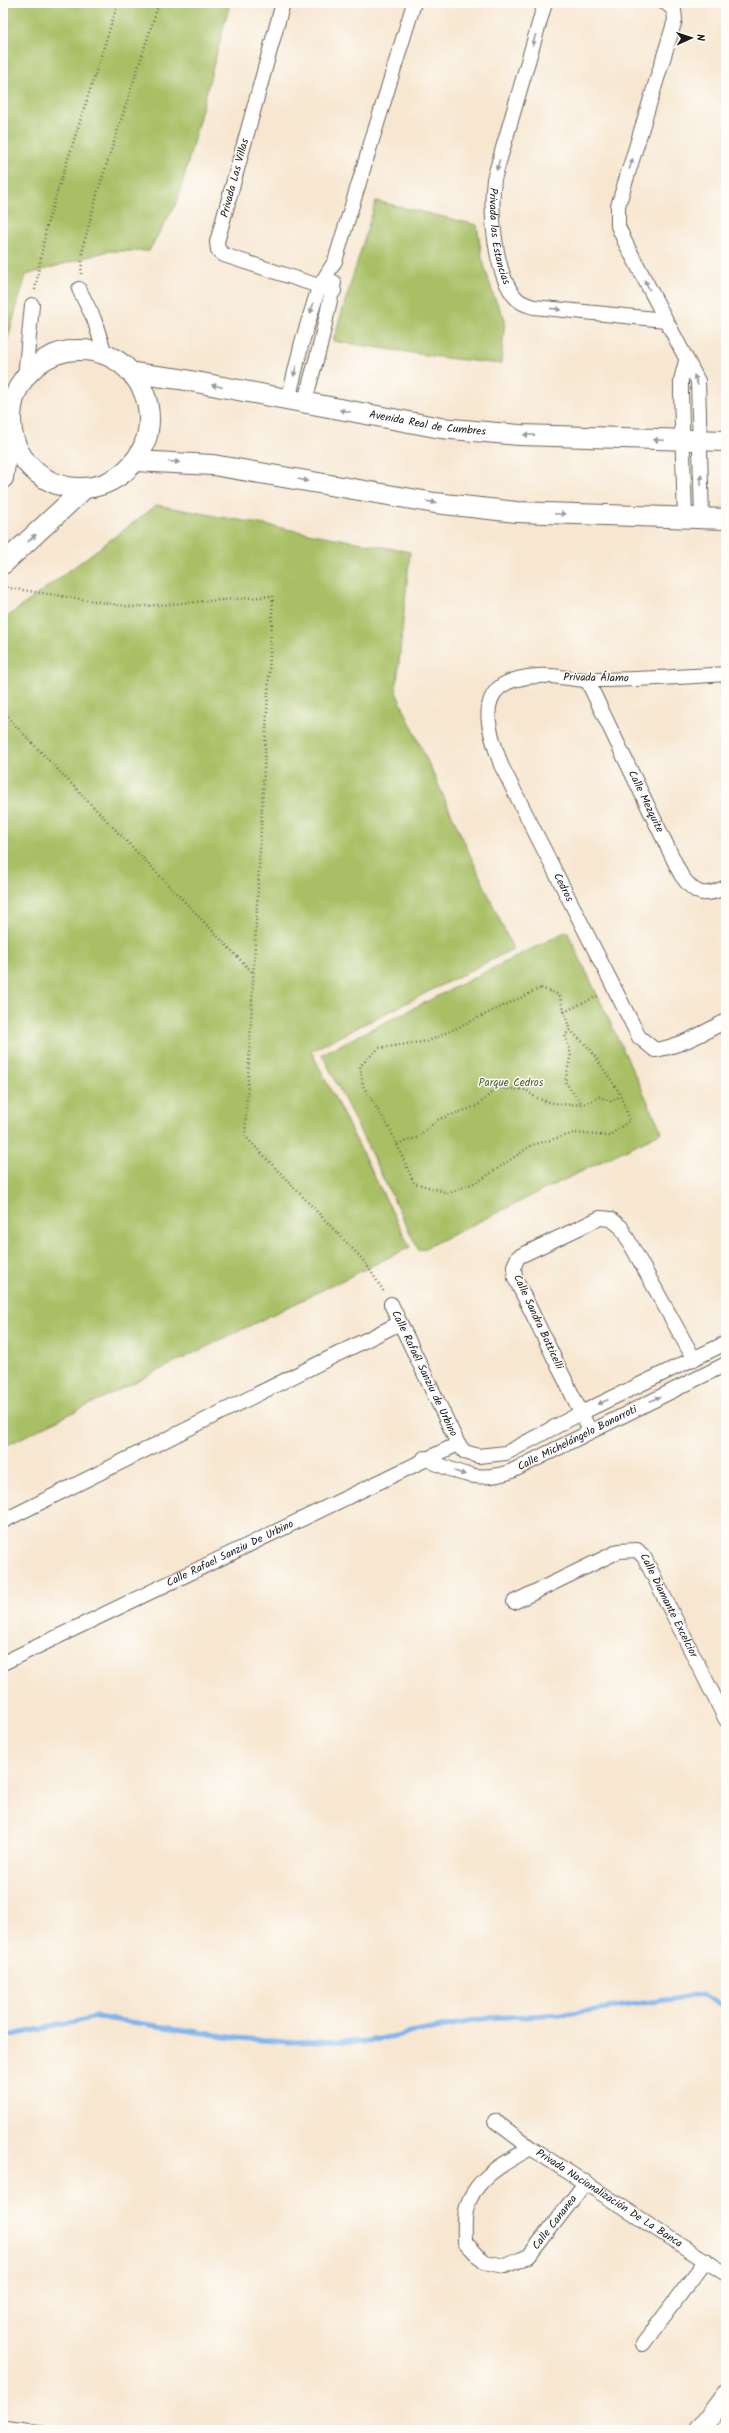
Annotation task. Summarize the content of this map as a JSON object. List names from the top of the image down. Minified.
{"streets":{"street":["Privada Las Villas","Privada las Estancias","Avenida Real de Cumbres","Privada Álamo","Calle Mezquite","Cedros","Calle Sandra Botticelli","Calle Rafaél Sanziu de Urbino","Calle Michelángelo Bonarroti","Calle Rafael Sanziu De Urbino","Calle Diamante Excelcior","Privada Nacionalización De La Banca","Calle Cananea"]},"crossings":[["Privada Álamo","Calle Mezquite"],["Privada Álamo","Cedros"],["Calle Sandra Botticelli","Calle Michelángelo Bonarroti"],["Calle Rafaél Sanziu de Urbino","Calle Michelángelo Bonarroti"],["Calle Rafaél Sanziu de Urbino","Calle Rafael Sanziu De Urbino"],["Calle Michelángelo Bonarroti","Calle Rafael Sanziu De Urbino"],["Privada Nacionalización De La Banca","Calle Cananea"]],"parks":["Parque Cedros"],"north":"right"}
